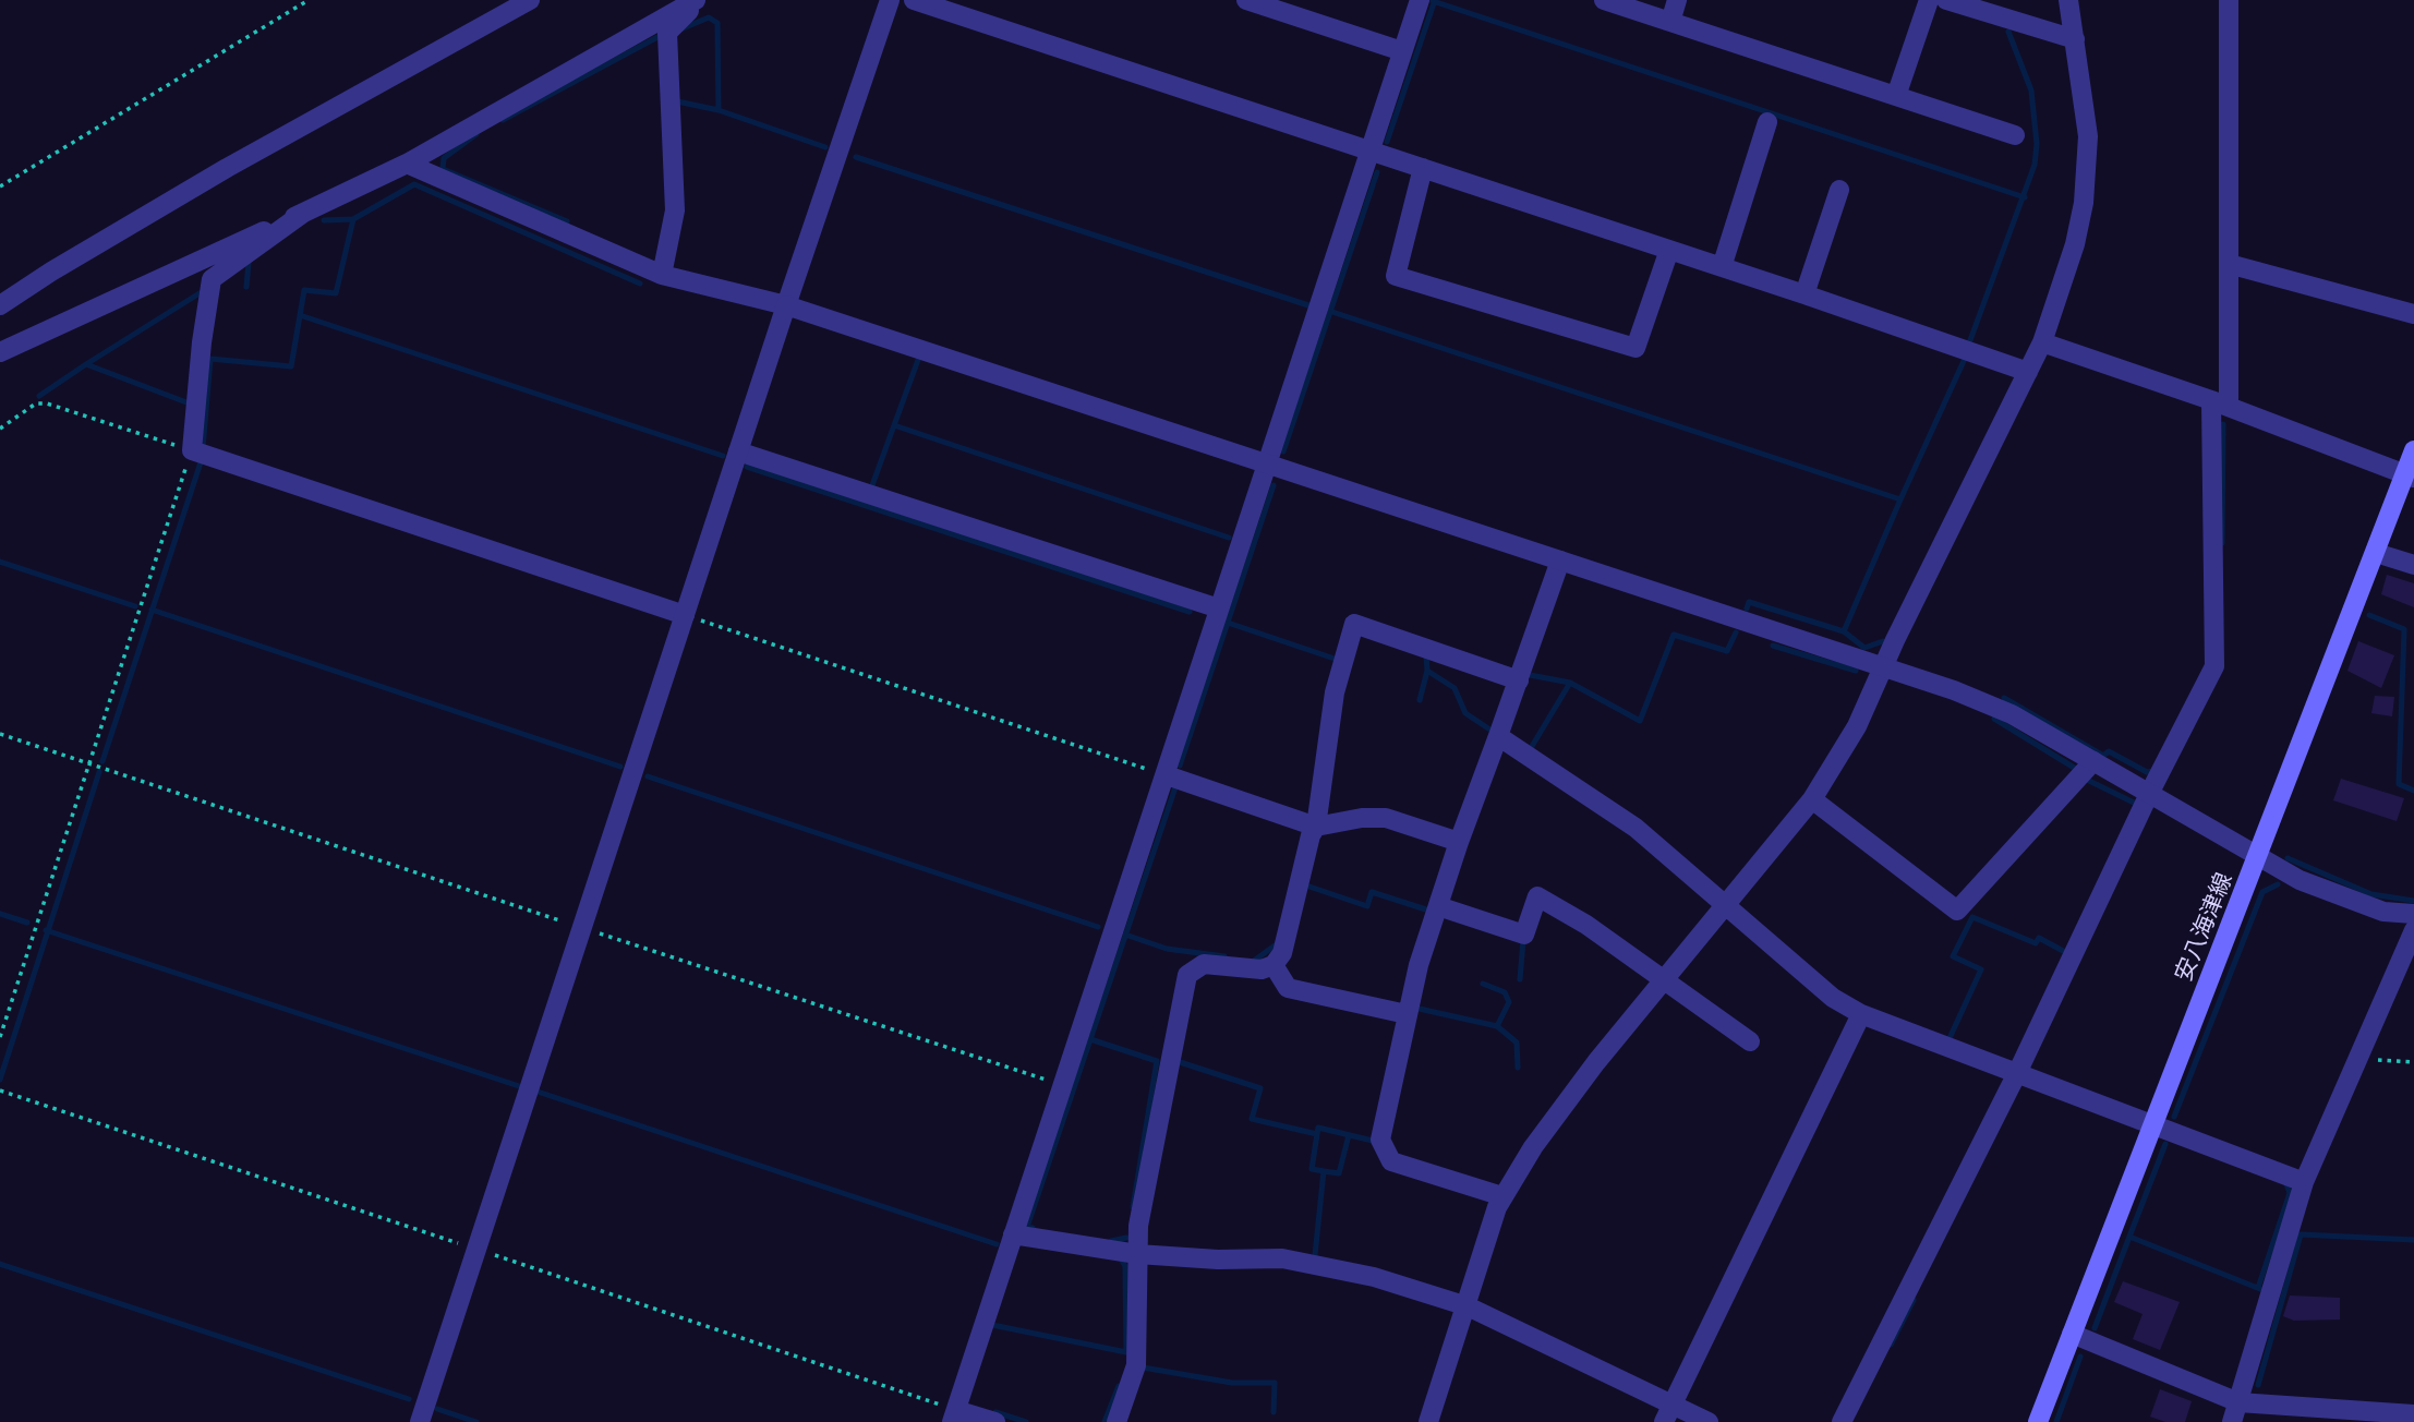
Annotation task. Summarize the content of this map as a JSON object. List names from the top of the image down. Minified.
{"streets":{"main road":["安八海津線"]}}
